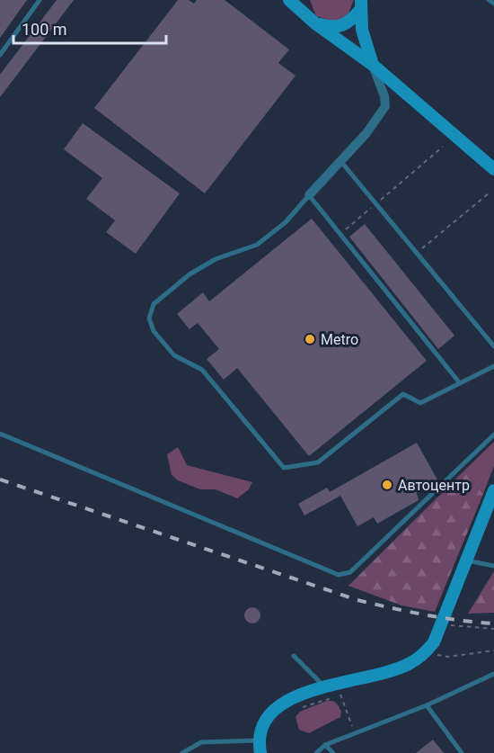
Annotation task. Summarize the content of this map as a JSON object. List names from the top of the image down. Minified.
{"places":["Metro","Автоцентр"],"scale_bar":"100 m"}
